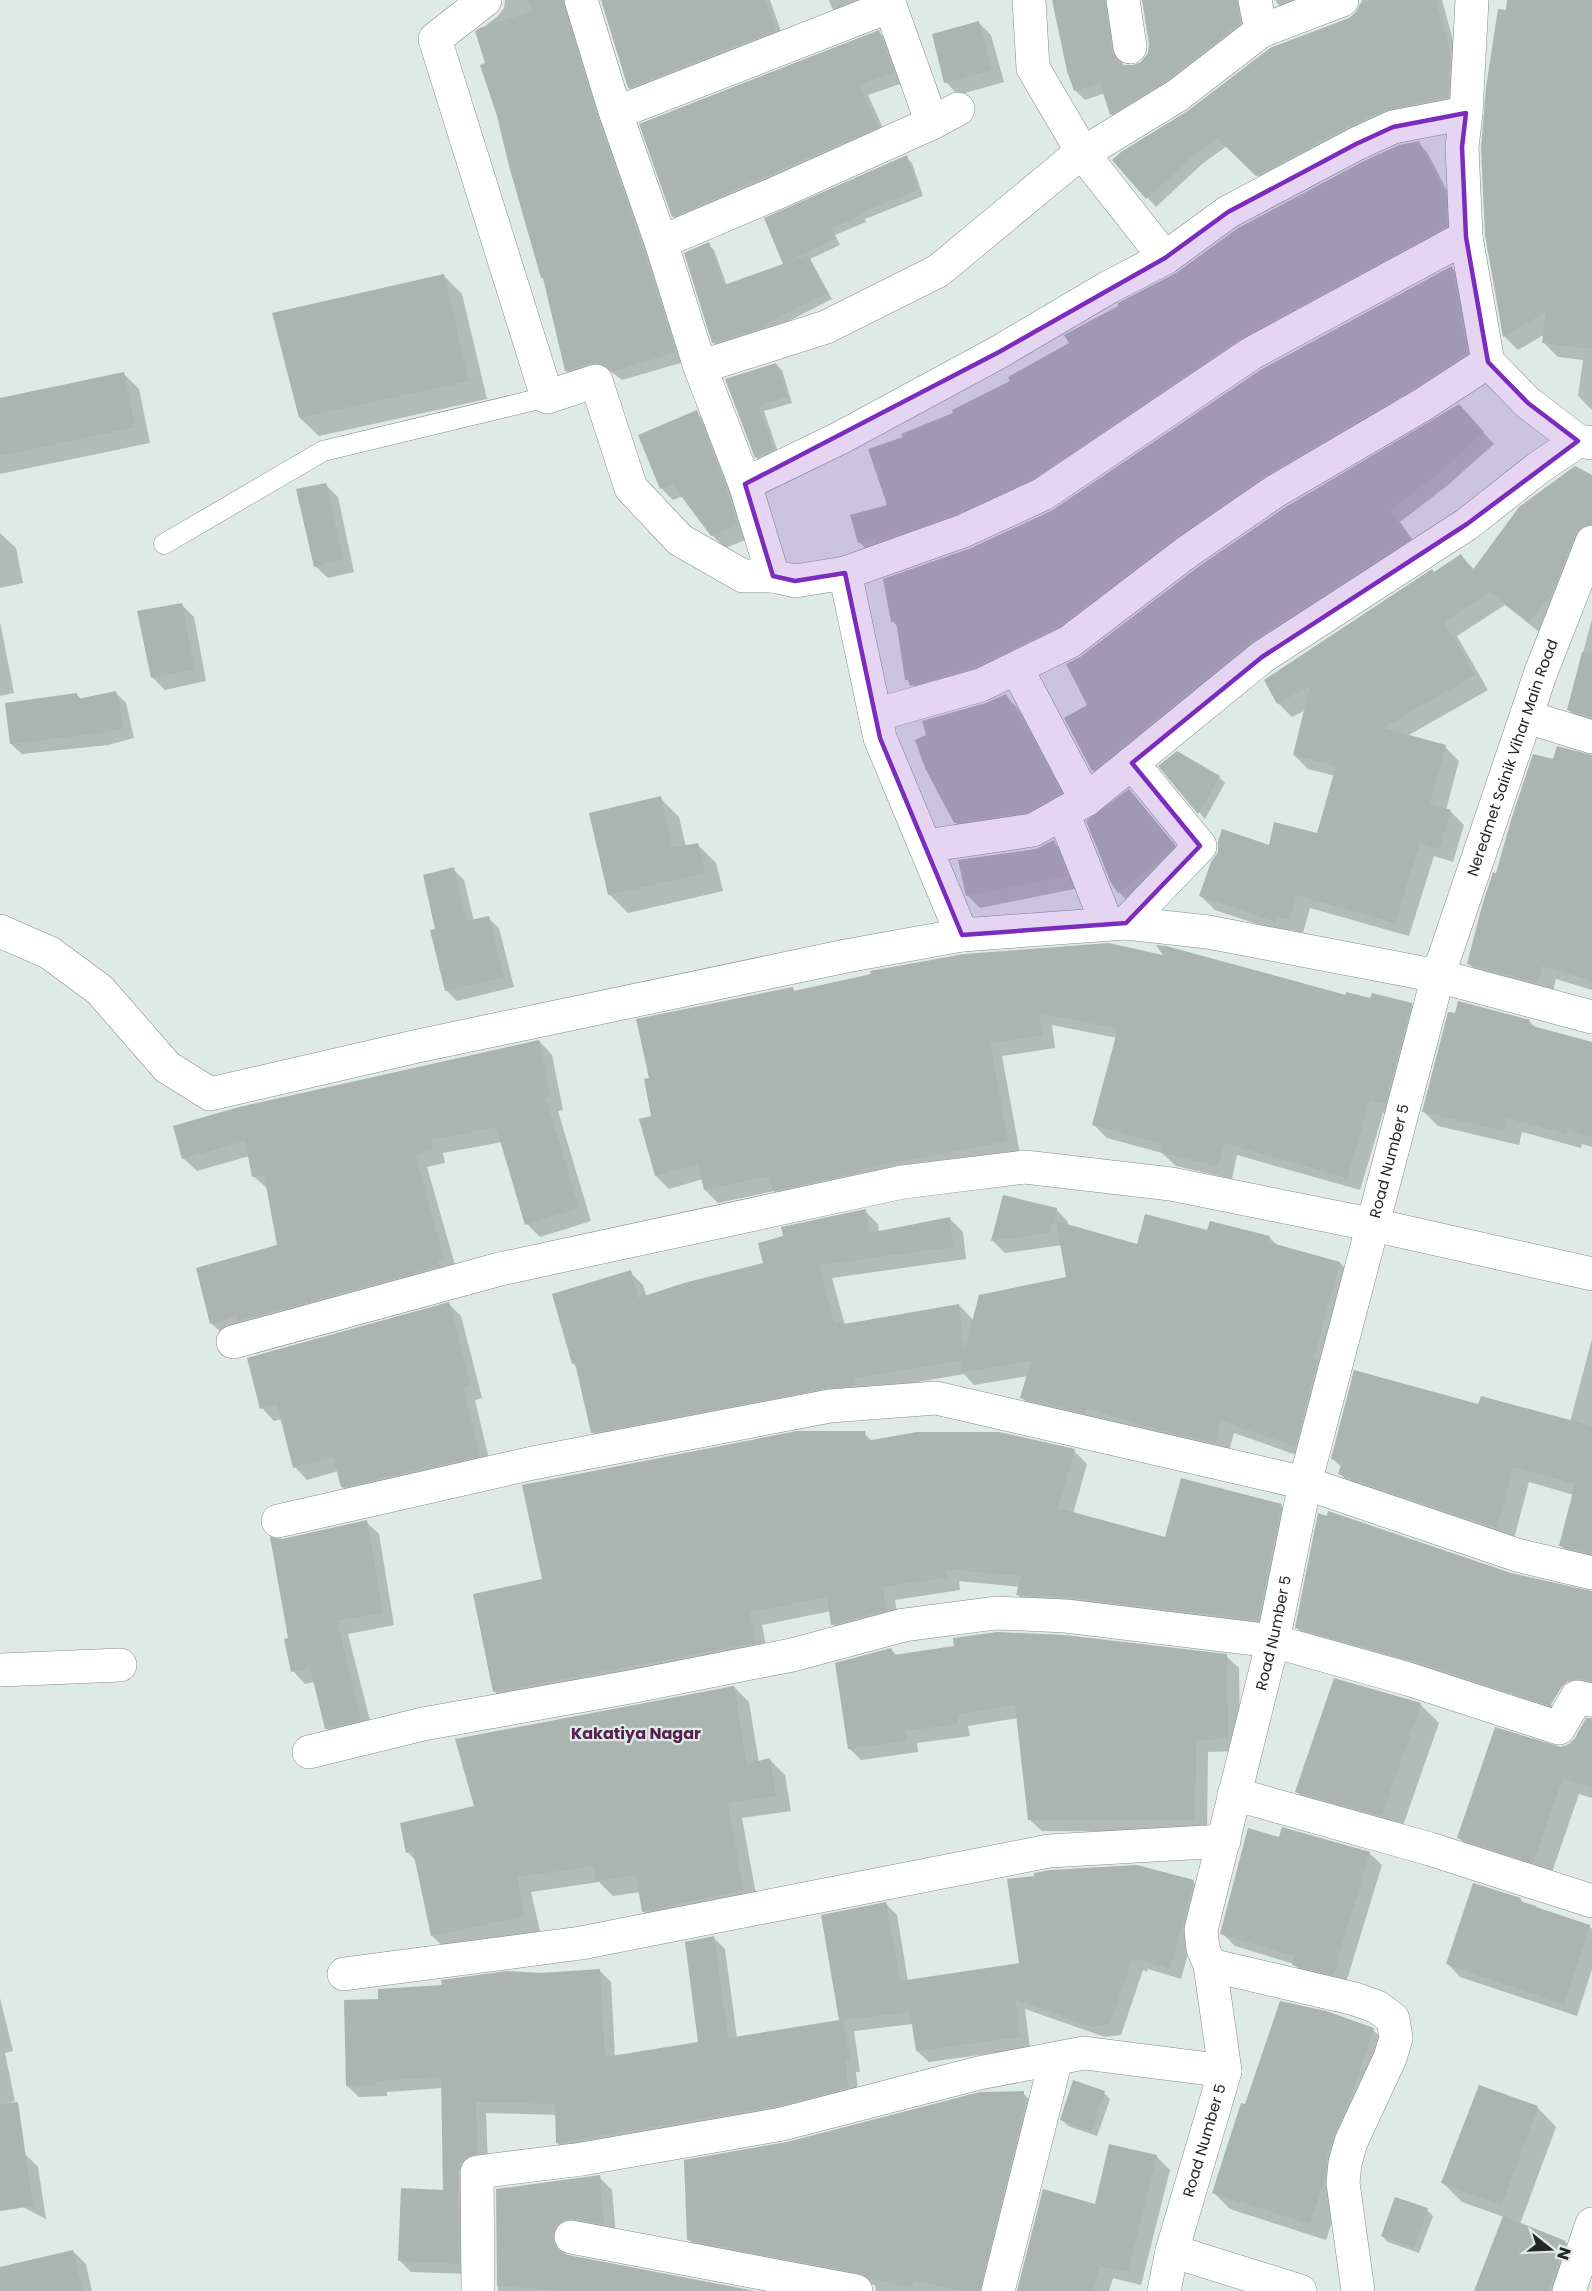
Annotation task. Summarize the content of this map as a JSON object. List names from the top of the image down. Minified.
{"streets":{"street":["Neredmet Sainik Vihar Main Road","Road Number 5"]},"crossings":[["Neredmet Sainik Vihar Main Road","Road Number 5"]],"districts":["Kakatiya Nagar"],"north":"right"}
